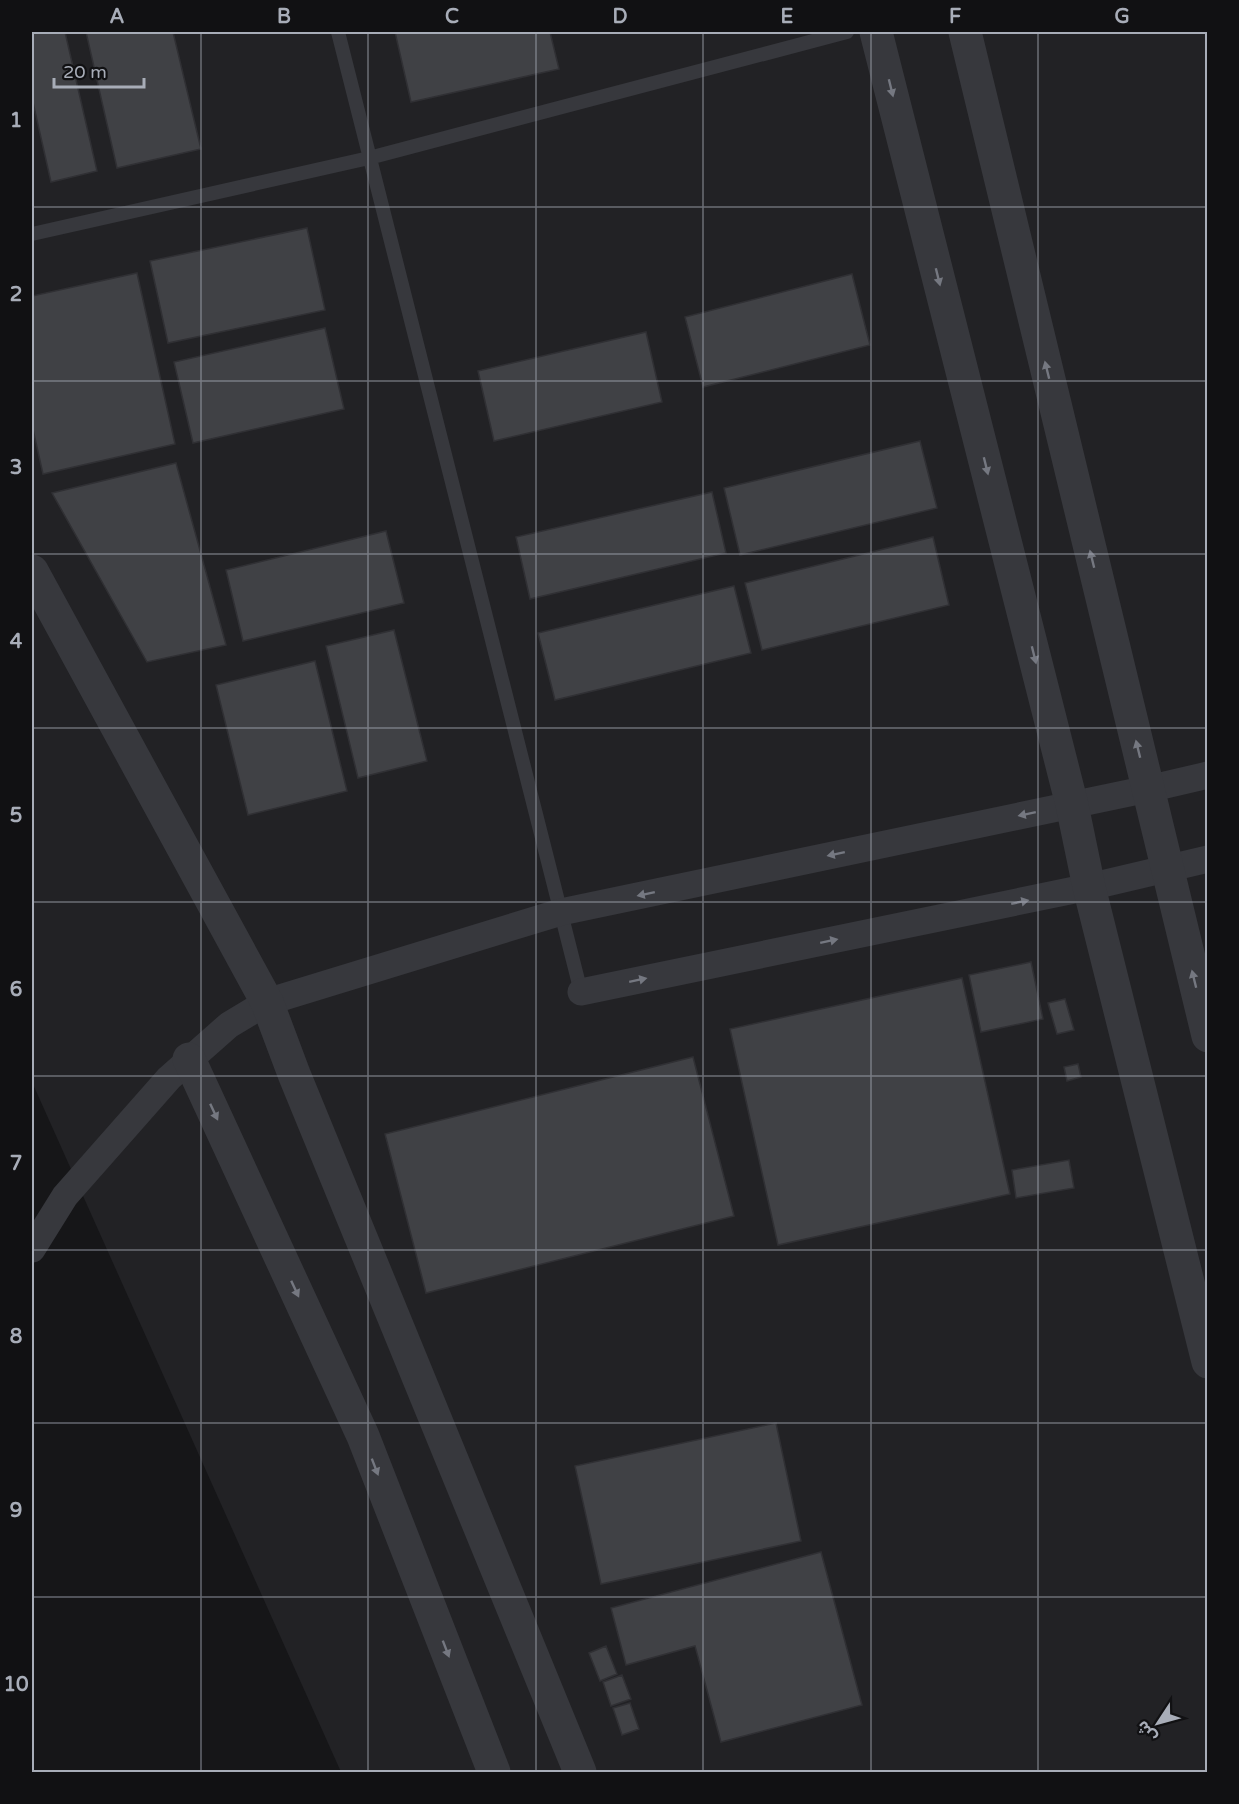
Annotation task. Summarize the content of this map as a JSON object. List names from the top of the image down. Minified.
{"scale_bar":"20 m","north":"bottom left","grid":{"columns":["A","B","C","D","E","F","G"],"rows":["1","2","3","4","5","6","7","8","9","10"]}}
